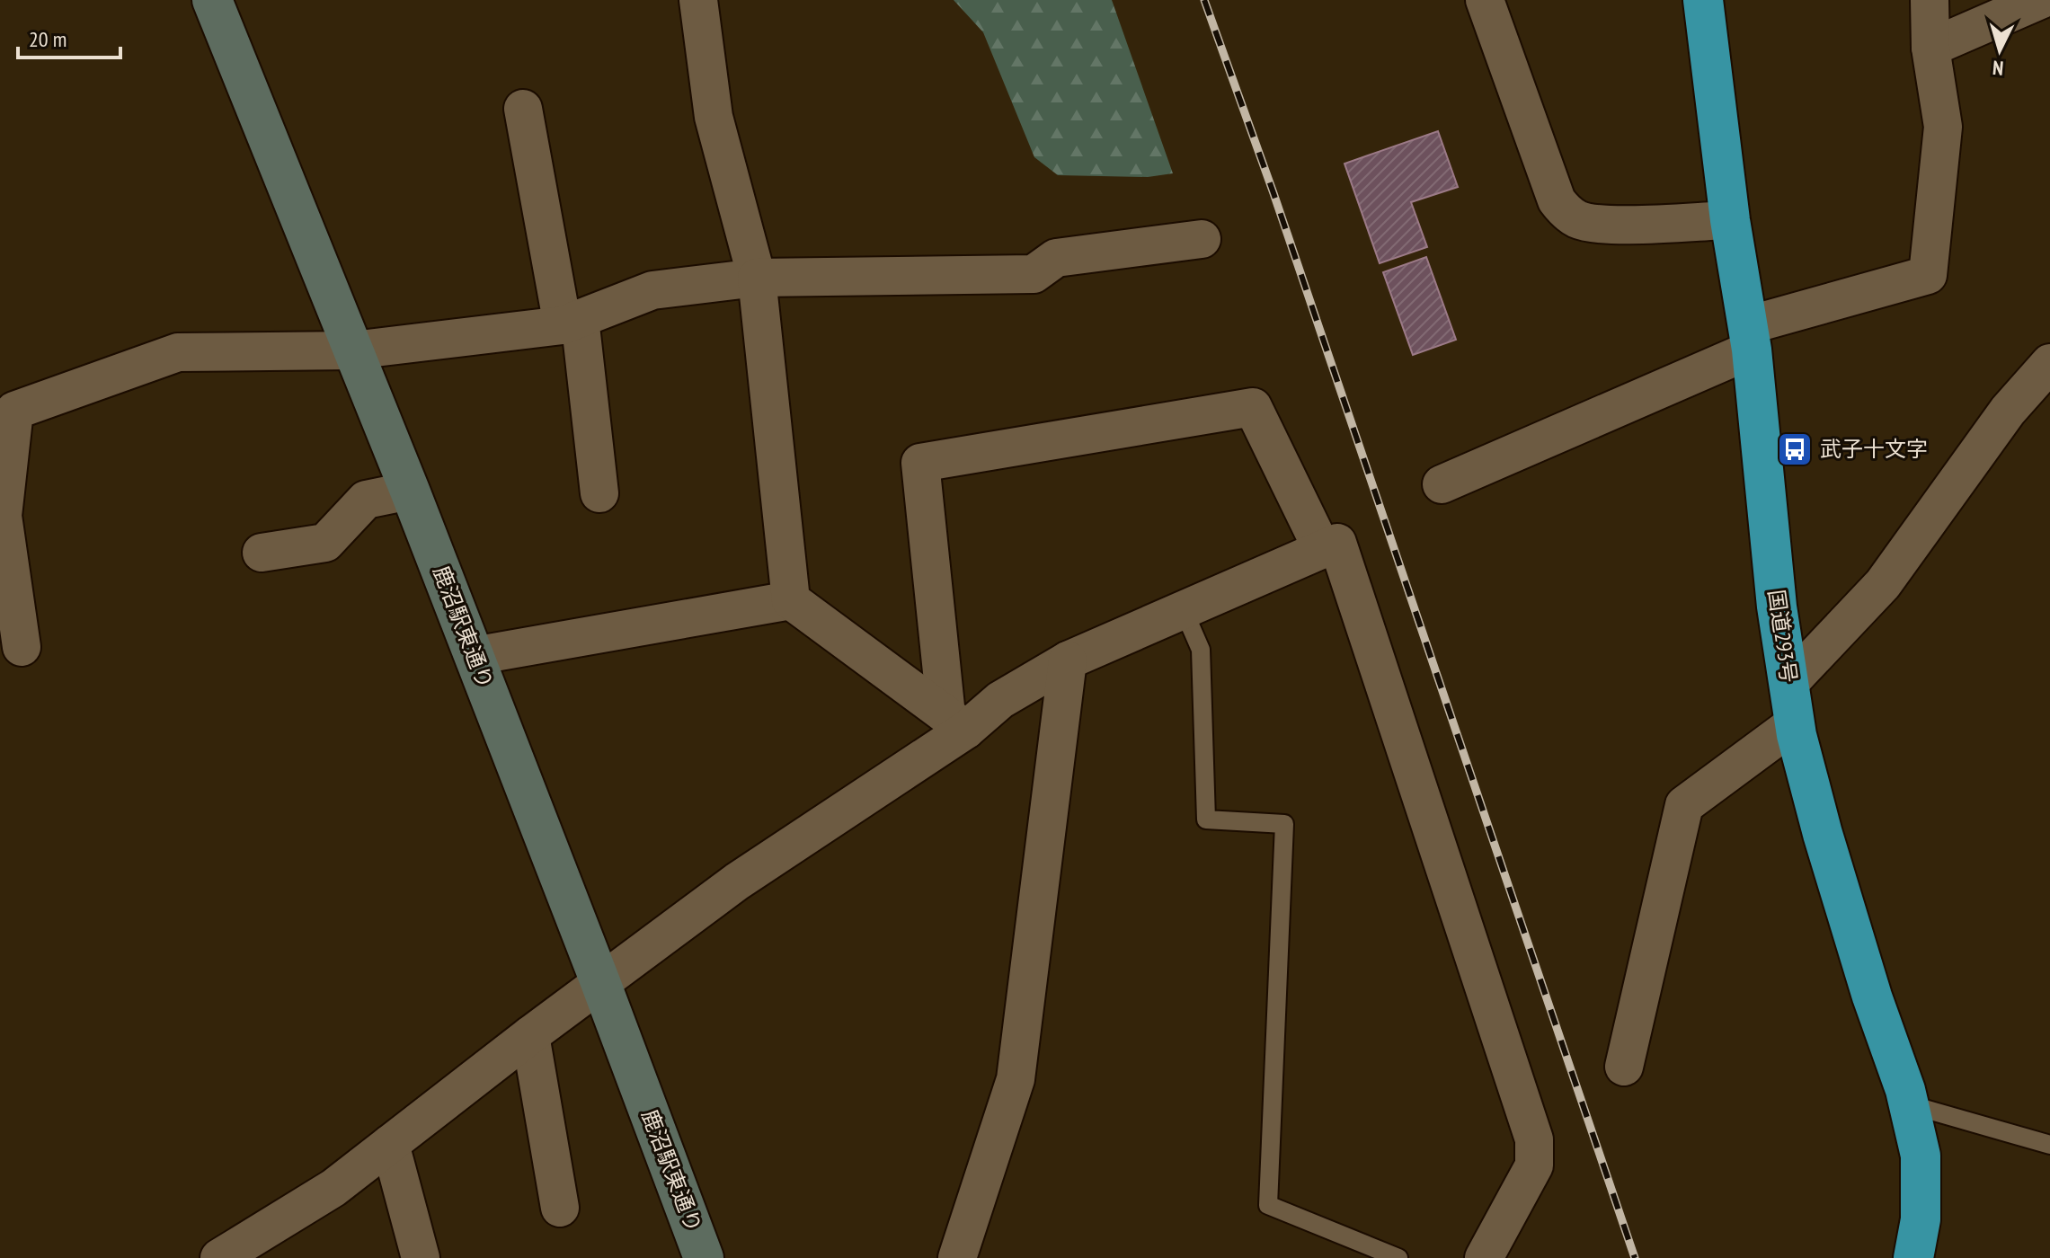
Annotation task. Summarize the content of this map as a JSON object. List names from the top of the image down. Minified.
{"streets":{"highway":["国道293号"],"street":["鹿沼駅東通り"]},"places":{"bus stop":["武子十文字"]},"scale_bar":"20 m","north":"bottom"}
